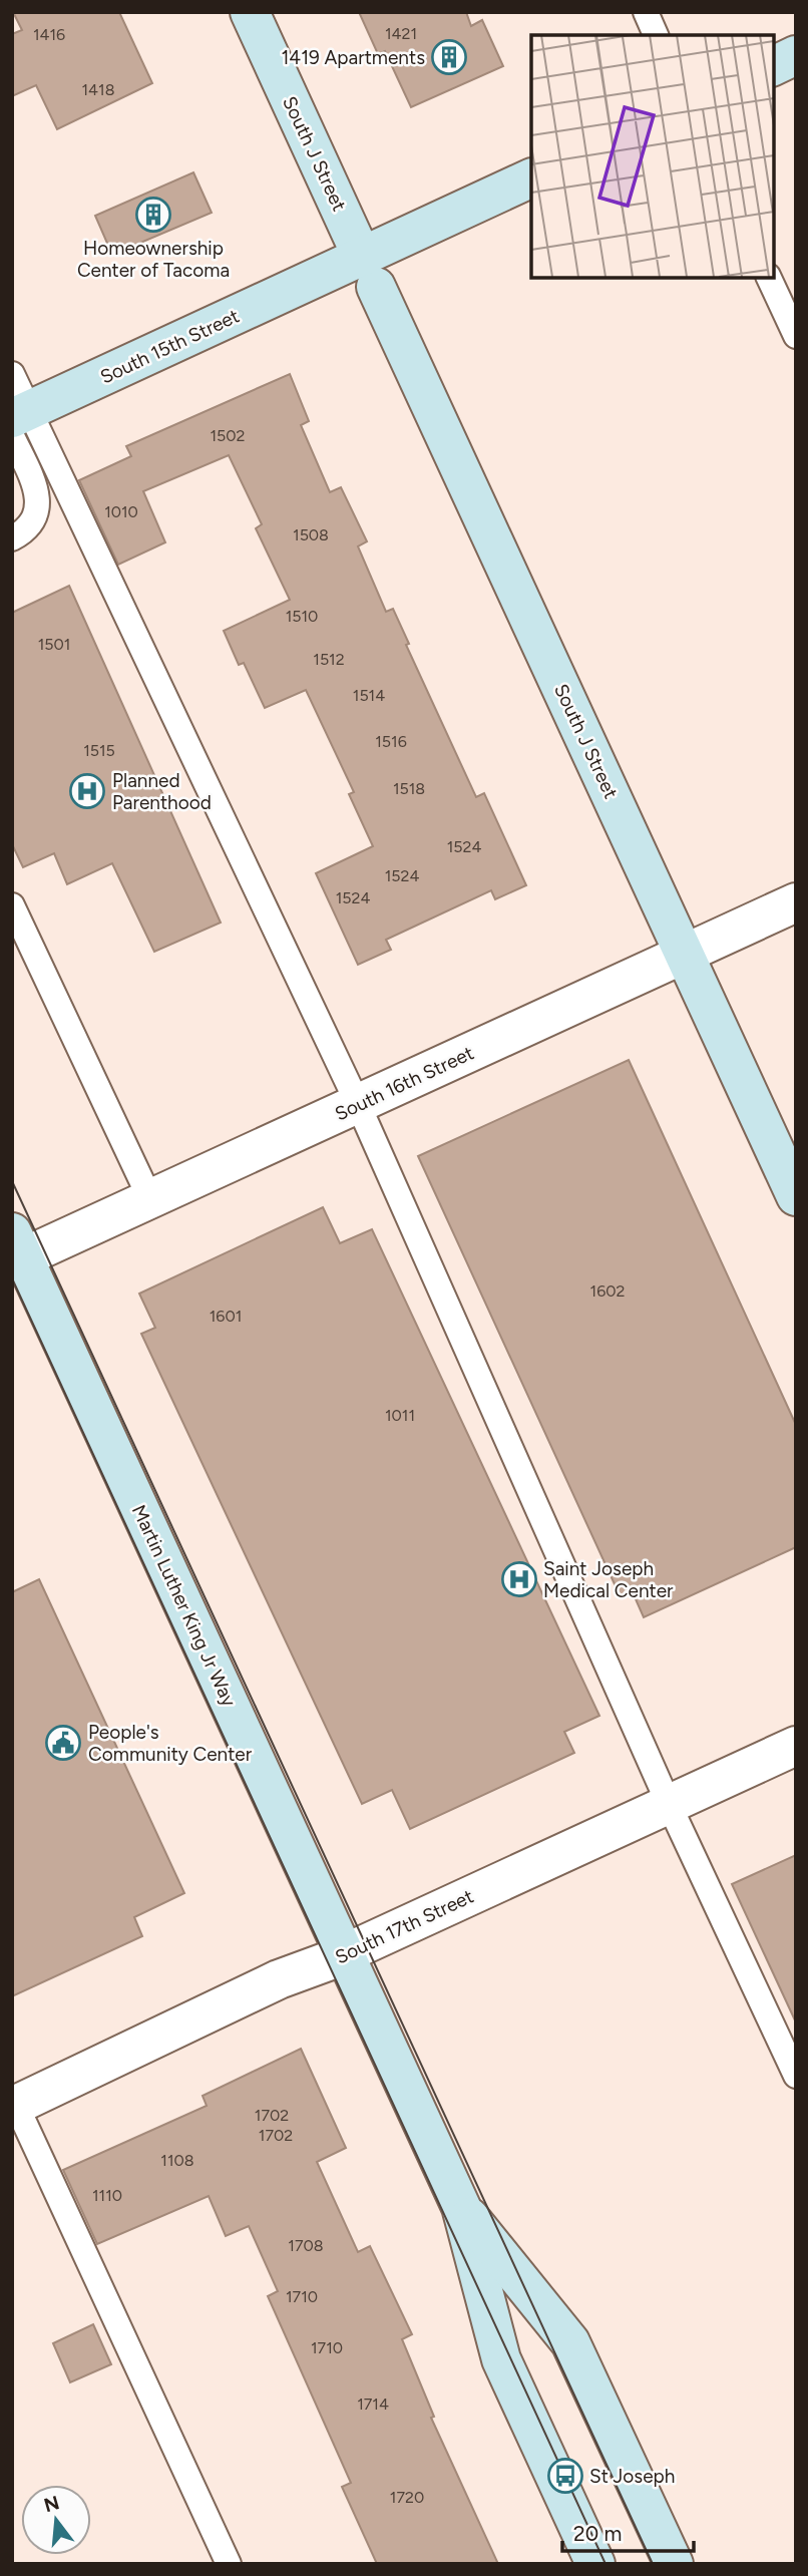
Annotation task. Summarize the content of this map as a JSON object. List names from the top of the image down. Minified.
{"streets":{"street":["South J Street","South 15th Street","South 16th Street","Martin Luther King Jr Way","South 17th Street"]},"crossings":[["South J Street","South 15th Street"],["South J Street","South 16th Street"],["South 16th Street","Martin Luther King Jr Way"],["Martin Luther King Jr Way","South 17th Street"]],"places":{"building":["1419 Apartments","Homeownership Center of Tacoma"],"hospital":["Planned Parenthood","Saint Joseph Medical Center"],"public building":["People's Community Center"],"bus stop":["St Joseph"]},"house_numbers":["1421","1416","1418","1502","1010","1508","1510","1501","1512","1514","1516","1515","1518","1524","1524","1524","1602","1601","1011","1702","1702","1108","1110","1708","1710","1710","1714","1720"],"scale_bar":"20 m","north":"top"}
